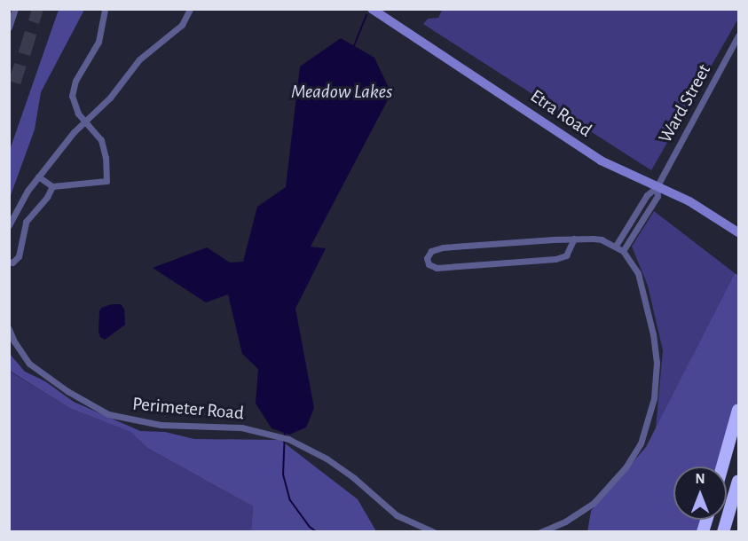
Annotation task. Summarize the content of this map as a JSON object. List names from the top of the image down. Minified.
{"streets":{"main road":["Etra Road"],"street":["Ward Street","Perimeter Road"]},"crossings":[["Ward Street","Etra Road"]],"water":["Meadow Lakes"],"north":"top"}
